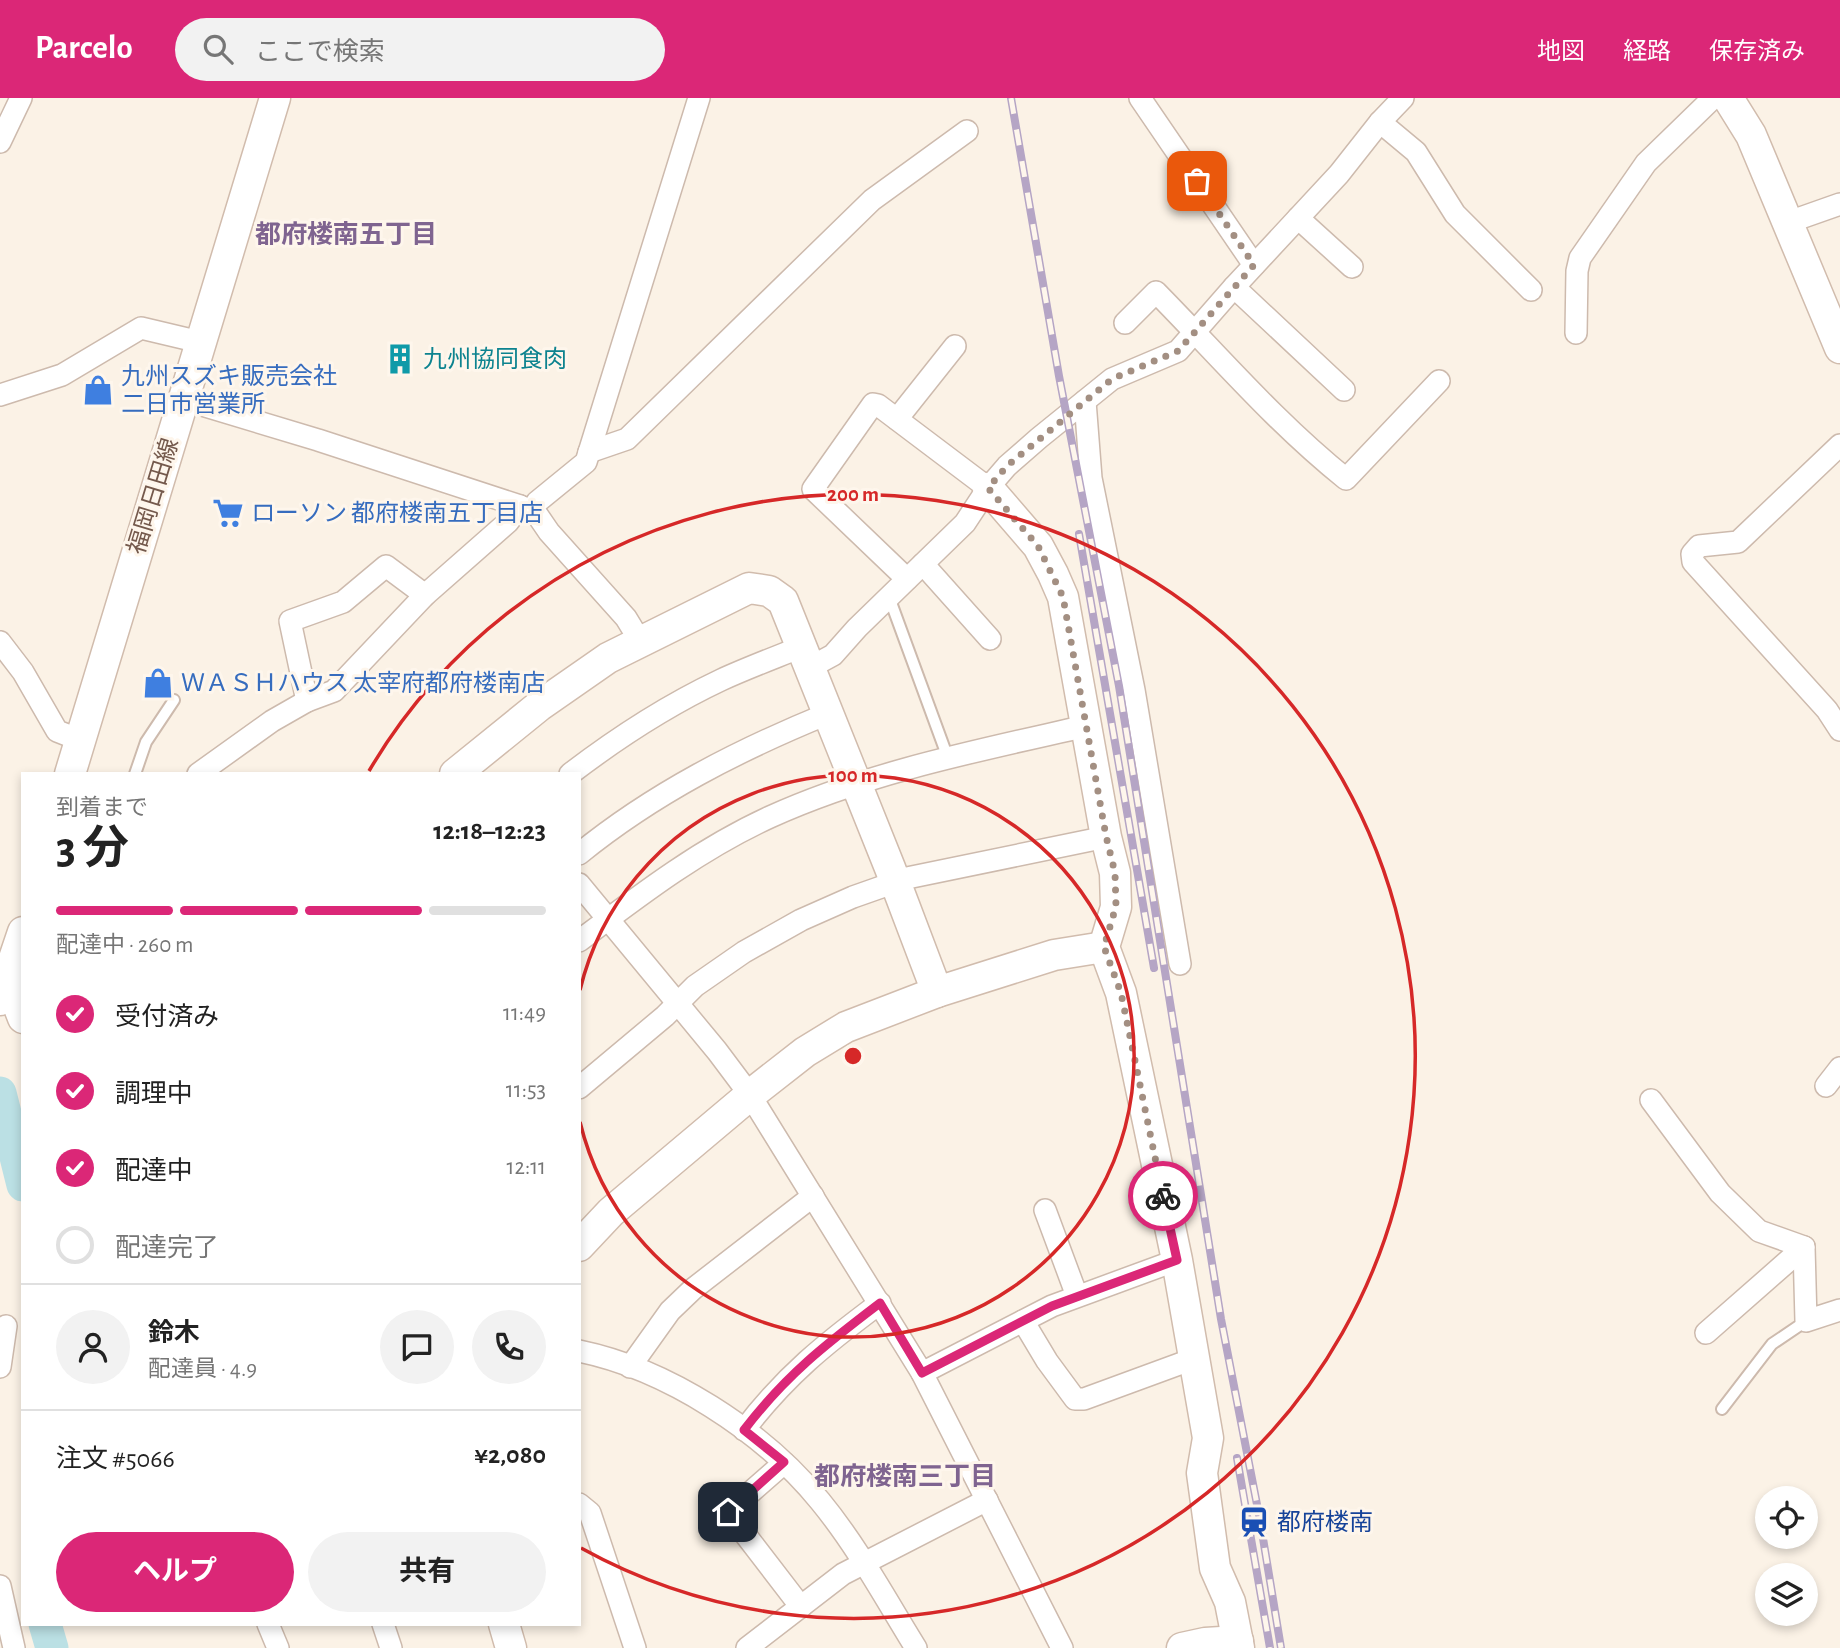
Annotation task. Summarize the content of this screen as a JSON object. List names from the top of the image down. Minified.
{"streets":{"street":["福岡日田線"]},"districts":["都府楼南五丁目","都府楼南三丁目"],"places":{"building":["九州協同食肉"],"shop":["九州スズキ販売会社 二日市営業所","ＷＡＳＨハウス 太宰府都府楼南店"],"supermarket":["ローソン 都府楼南五丁目店"],"station":["都府楼南"]},"page":{"header":"Parcelo","search":"ここで検索","nav":["地図","経路","保存済み"],"heading":["3 分","到着まで","12:18–12:23"],"panel":["鈴木","配達員 · 4.9","注文 #5066","¥2,080"],"bar":"配達中 · 260 m","list":[["受付済み","11:49"],["調理中","11:53"],["配達中","12:11"],"配達完了"],"buttons":["ヘルプ","共有"]},"rings":["200 m","100 m"]}
